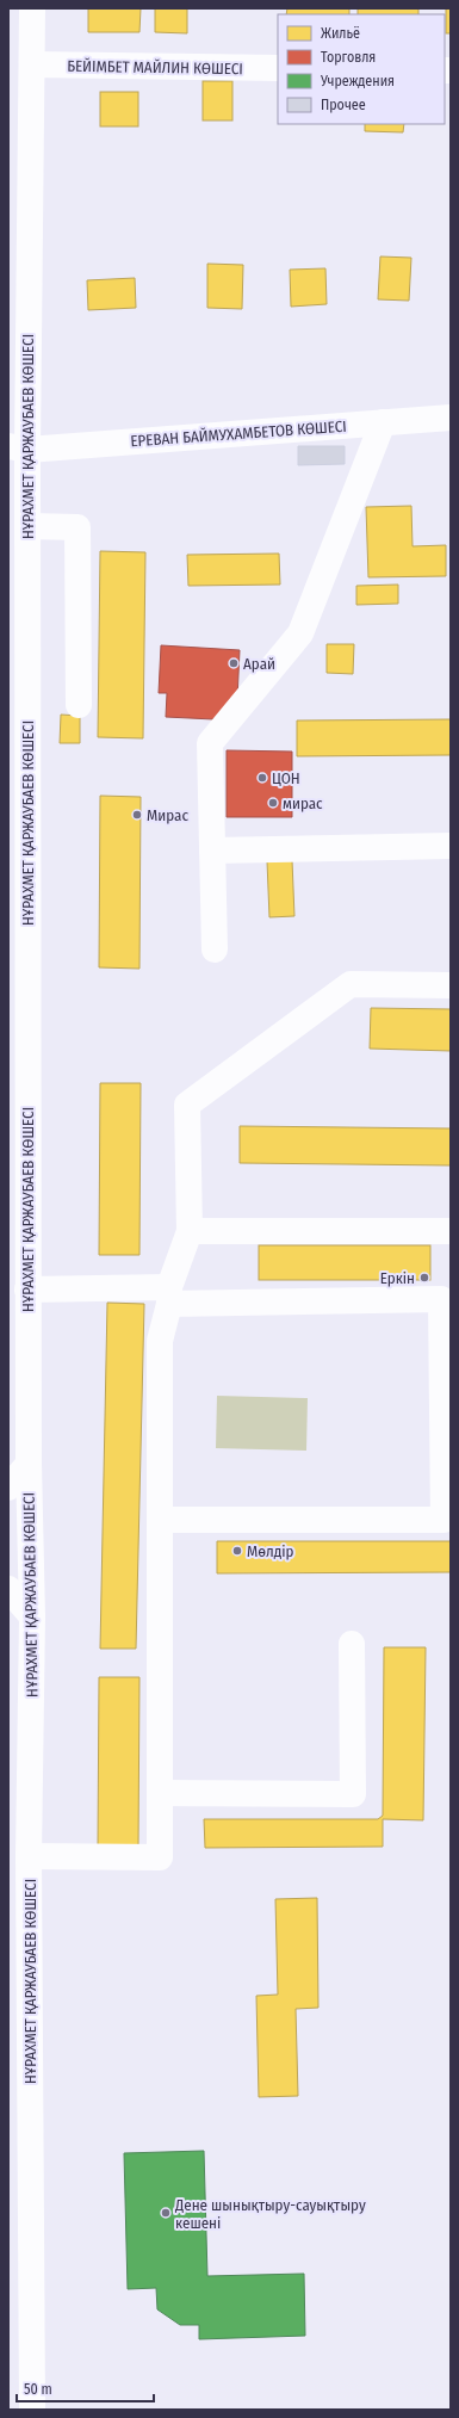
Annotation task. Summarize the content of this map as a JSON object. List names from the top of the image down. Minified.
{"streets":{"street":["БЕЙІМБЕТ МАЙЛИН КӨШЕСІ","ЕРЕВАН БАЙМУХАМБЕТОВ КӨШЕСІ","НҰРАХМЕТ ҚАРЖАУБАЕВ КӨШЕСІ"]},"crossings":[["БЕЙІМБЕТ МАЙЛИН КӨШЕСІ","НҰРАХМЕТ ҚАРЖАУБАЕВ КӨШЕСІ"],["ЕРЕВАН БАЙМУХАМБЕТОВ КӨШЕСІ","НҰРАХМЕТ ҚАРЖАУБАЕВ КӨШЕСІ"]],"places":["Арай","ЦОН","мирас","Мирас","Еркін","Мөлдір","Дене шынықтыру-сауықтыру кешені"],"legend":["Жильё","Торговля","Учреждения","Прочее"],"scale_bar":"50 m"}
